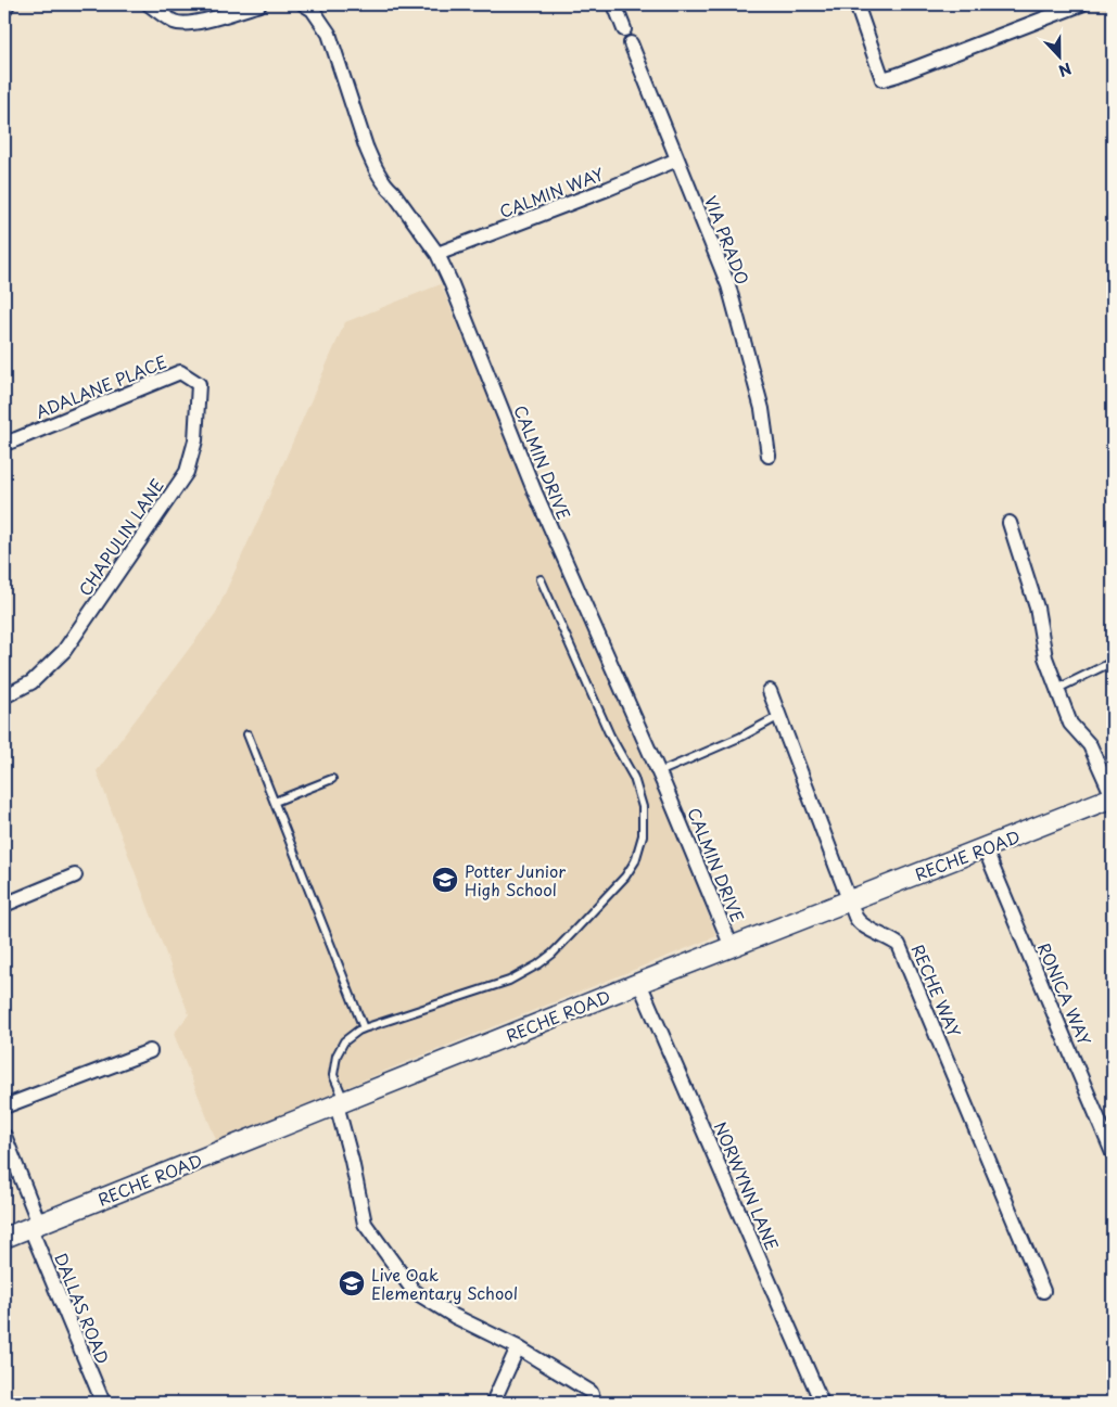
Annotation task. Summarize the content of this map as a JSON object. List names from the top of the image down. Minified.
{"streets":{"main road":["RECHE ROAD"],"street":["CALMIN WAY","VIA PRADO","ADALANE PLACE","CALMIN DRIVE","CHAPULIN LANE","RECHE WAY","RONICA WAY","NORWYNN LANE","DALLAS ROAD"]},"crossings":[["CALMIN WAY","VIA PRADO"],["CALMIN WAY","CALMIN DRIVE"],["ADALANE PLACE","CHAPULIN LANE"],["CALMIN DRIVE","RECHE ROAD"],["RECHE ROAD","RECHE WAY"],["RECHE ROAD","RONICA WAY"],["RECHE ROAD","NORWYNN LANE"],["RECHE ROAD","DALLAS ROAD"]],"places":{"school or university":["Potter Junior High School","Live Oak Elementary School"]},"north":"bottom"}
